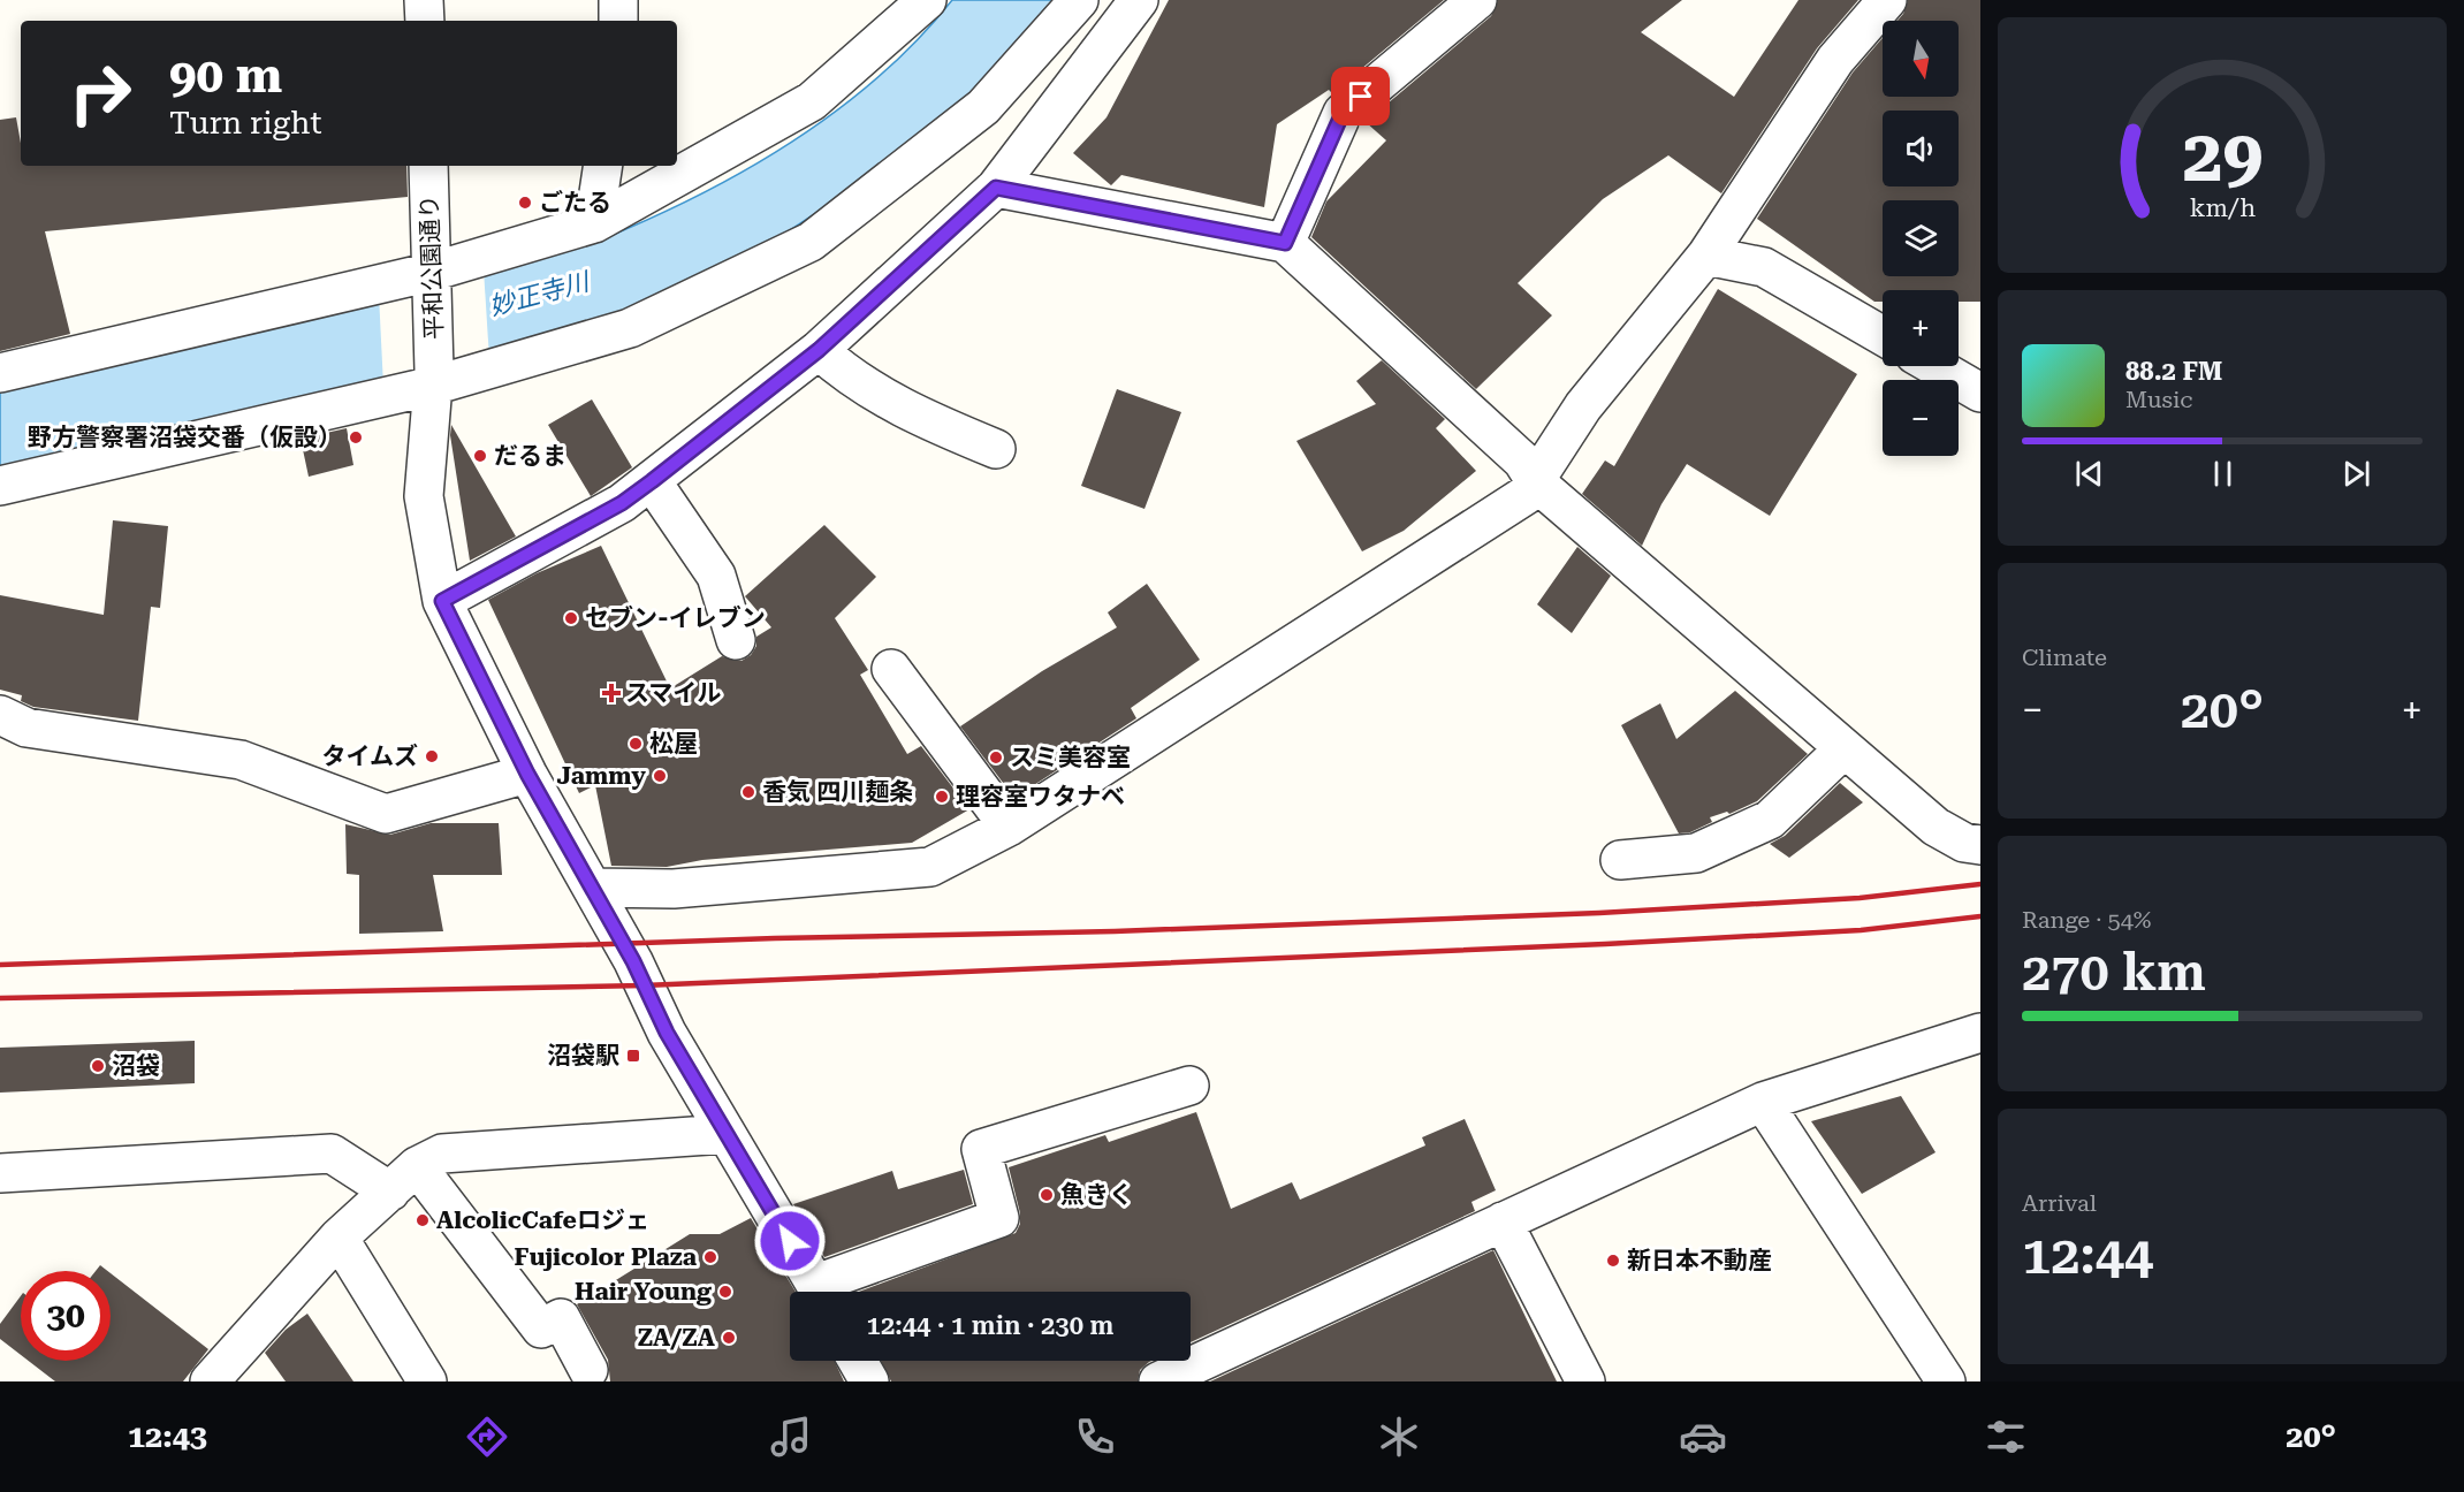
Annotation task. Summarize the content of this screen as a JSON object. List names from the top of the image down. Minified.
{"streets":{"street":["平和公園通り"]},"water":["妙正寺川"],"places":{"other":["ごたる","野方警察署沼袋交番（仮設）","だるま","セブン-イレブン","松屋","タイムズ","スミ美容室","Jammy","香気 四川麺条","理容室ワタナベ","沼袋","魚きく","AlcolicCafeロジェ","Fujicolor Plaza","新日本不動産","Hair Young","ZA/ZA"],"health":["スマイル"],"transit":["沼袋駅"]},"north":"bottom","page":{"map_buttons":["+","−"],"turn":["90 m","Turn right"],"song":["88.2 FM","Music"],"tile":["Climate",["Range · 54%","270 km"],["Arrival","12:44"]],"heat":["−","20°","+"],"limit":"30","trip":"12:44 · 1 min · 230 m","tabs":["12:43","20°"],"gauge":["29","km/h"]}}
